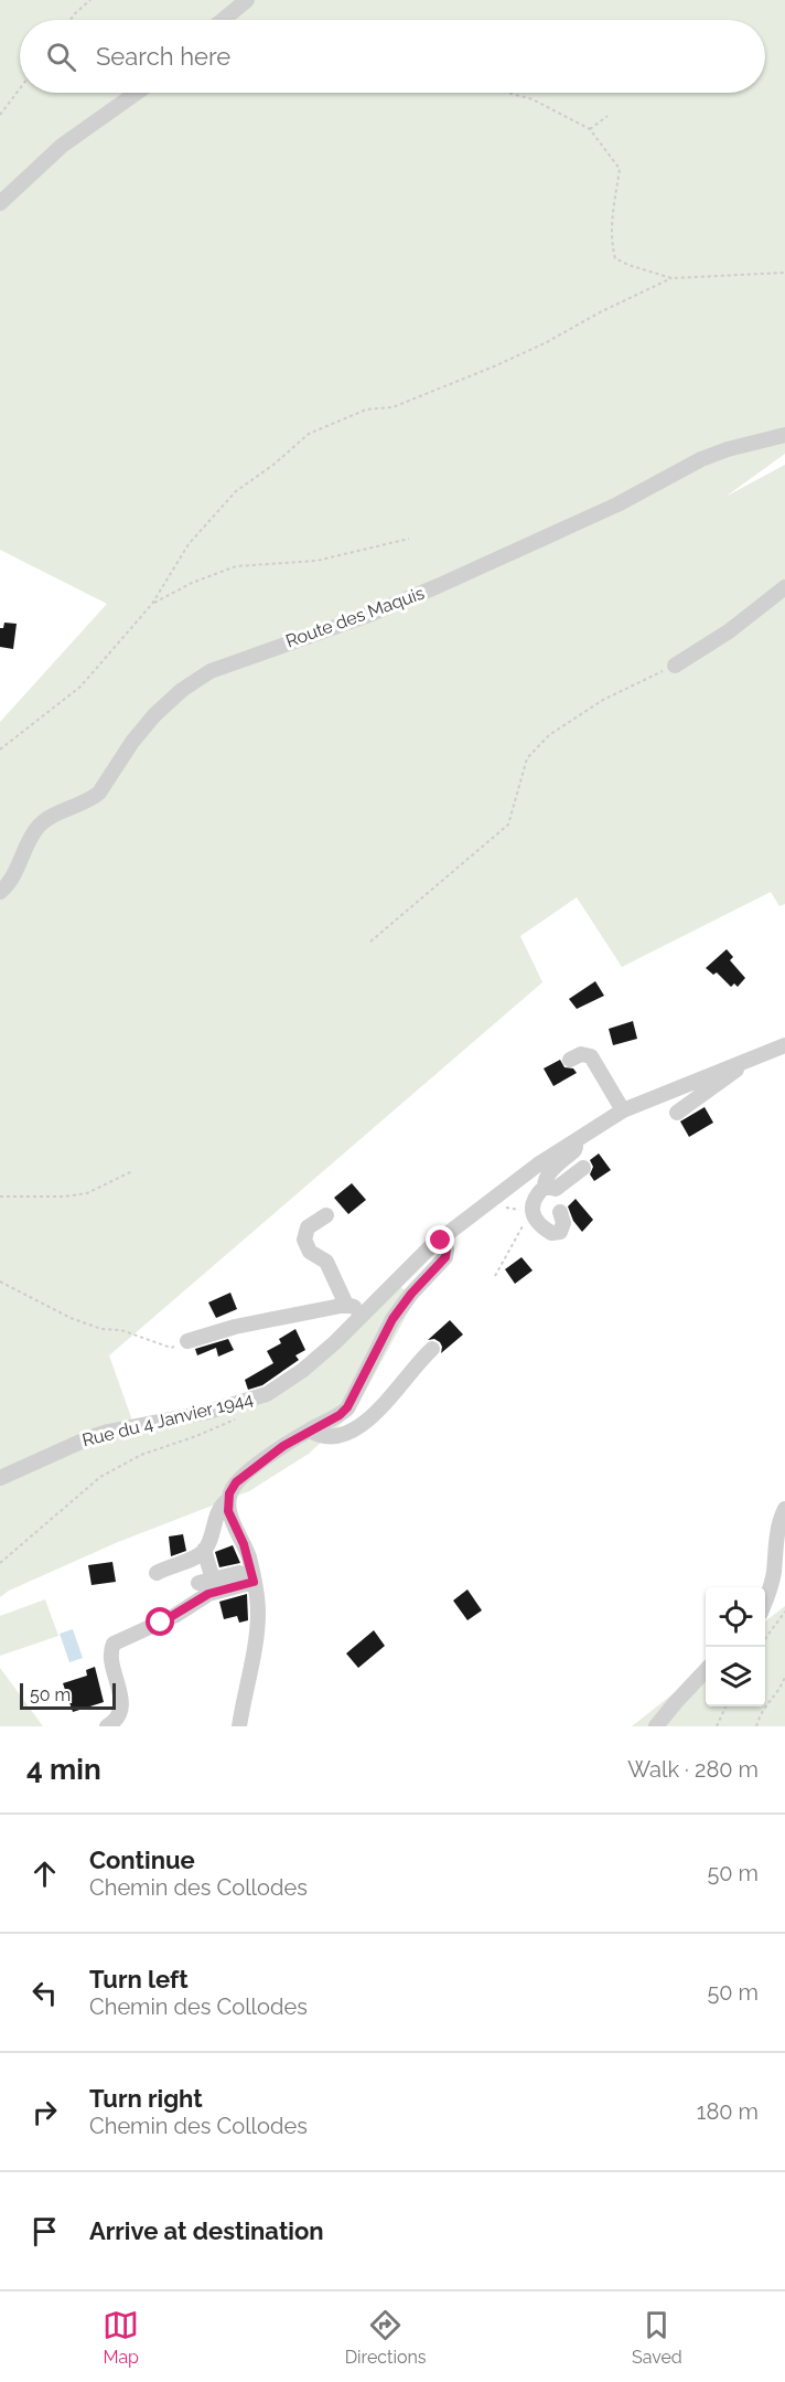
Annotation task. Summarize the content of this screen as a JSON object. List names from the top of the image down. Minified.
{"streets":{"street":["Route des Maquis","Rue du 4 Janvier 1944"]},"scale_bar":"50 m","page":{"search":"Search here","scale":"50 m","heading":["4 min","Walk · 280 m"],"list":[["Continue","Chemin des Collodes","50 m"],["Turn left","Chemin des Collodes","50 m"],["Turn right","Chemin des Collodes","180 m"],"Arrive at destination"],"nav":["Map","Directions","Saved"]}}
